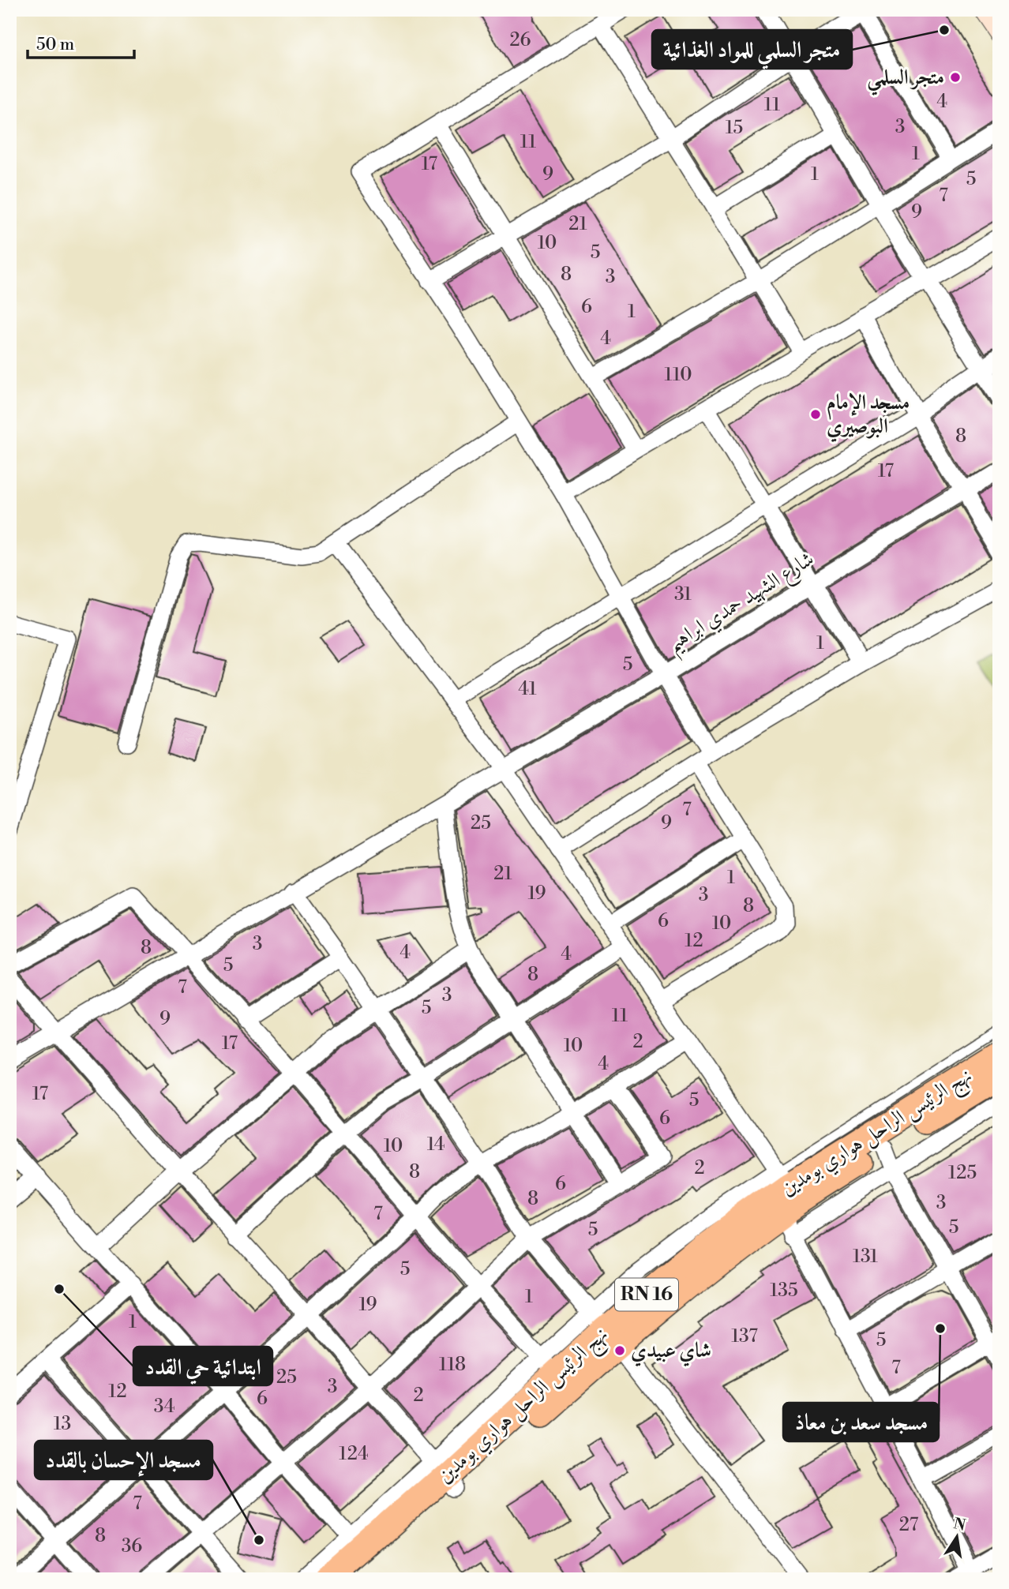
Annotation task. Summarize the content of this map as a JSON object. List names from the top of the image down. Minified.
{"streets":{"main road":["نهج الرئيس الراحل هواري بومدين","RN 16"],"street":["شارع الشهيد حمدي ابراهيم"]},"places":["متجر السلمي للمواد الغذائية","متجر السلمي","مسجد الإمام البوصيري","ابتدائية حي القدد","مسجد سعد بن معاذ","شاي عبيدي","مسجد الإحسان بالقدد"],"house_numbers":["26","4","11","3","15","11","1","17","9","1","5","7","9","21","10","5","8","3","6","1","4","110","8","17","31","1","5","41","7","25","9","21","1","19","3","8","6","10","12","3","8","4","4","5","8","7","3","5","11","9","2","17","10","4","17","5","6","14","10","2","8","125","6","8","3","7","5","5","131","5","135","1","19","1","137","5","118","7","25","3","12","2","6","34","13","124","7","27","8","36"],"scale_bar":"50 m","north":"top"}
